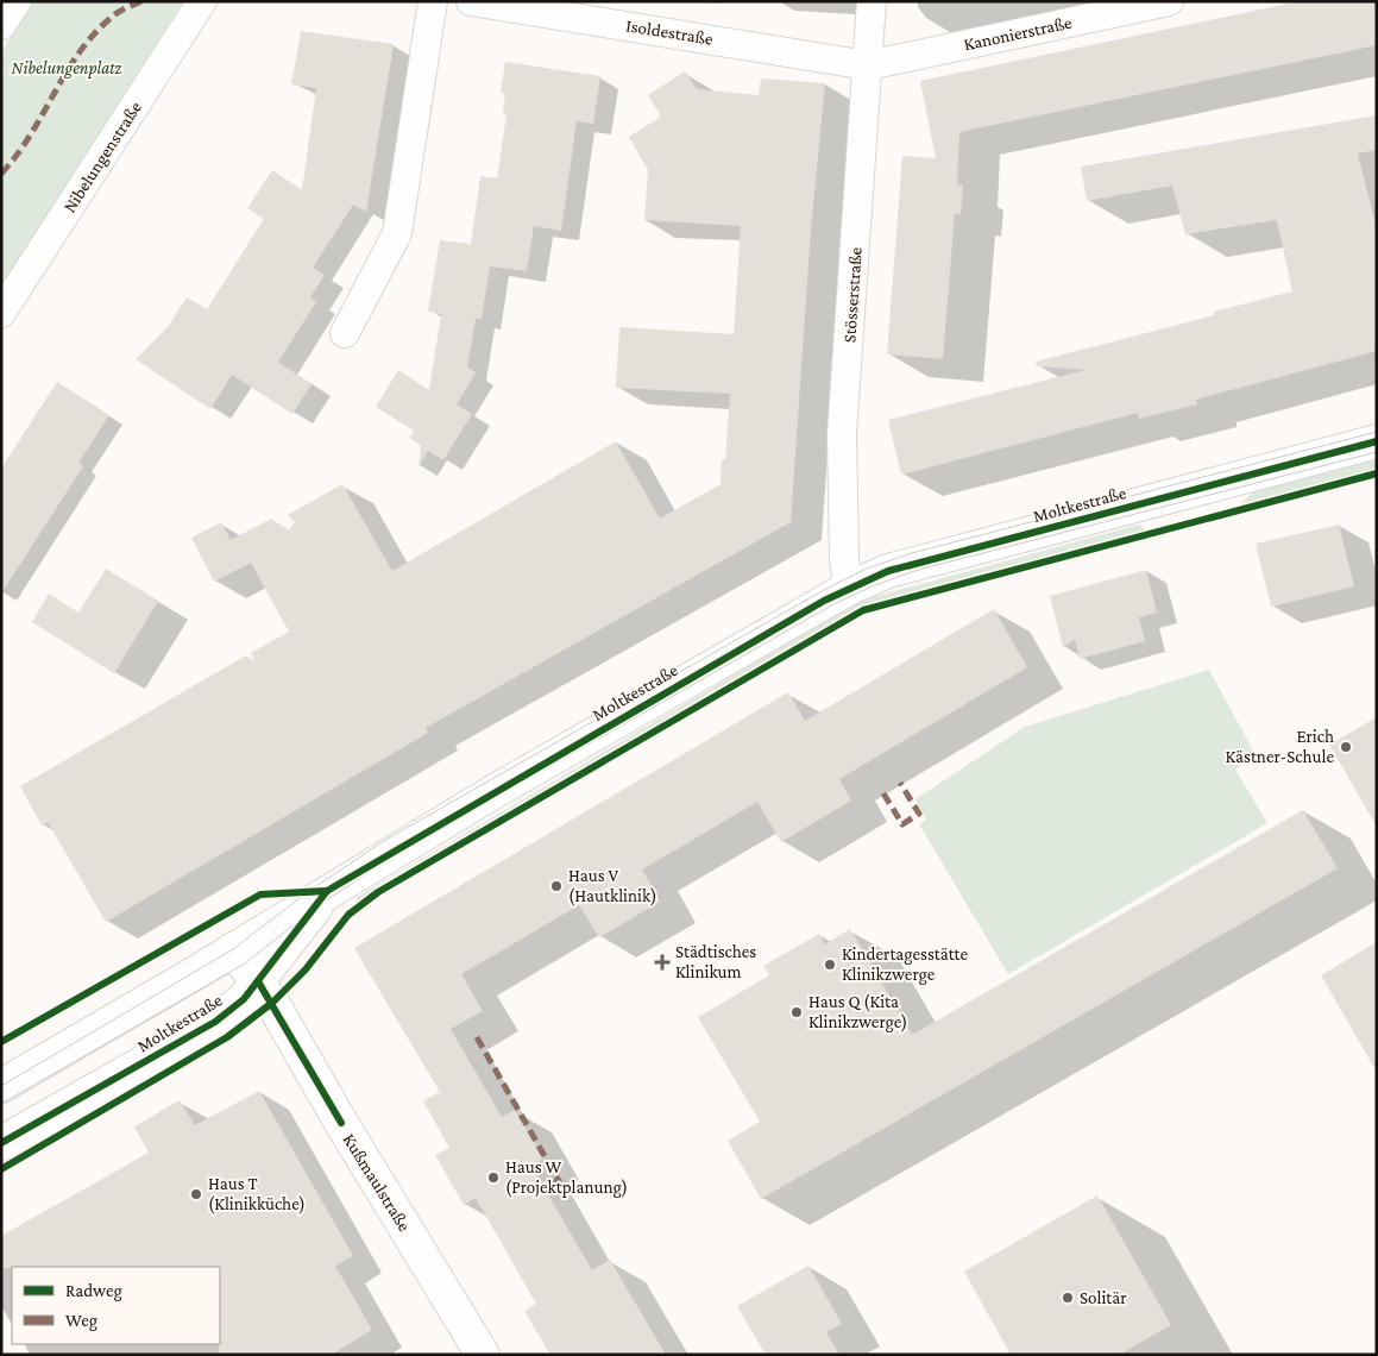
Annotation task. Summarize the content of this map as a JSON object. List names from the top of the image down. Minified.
{"streets":{"main road":["Moltkestraße","Kußmaulstraße"],"street":["Isoldestraße","Kanonierstraße","Nibelungenstraße","Stösserstraße"]},"crossings":[["Isoldestraße","Kanonierstraße"],["Isoldestraße","Stösserstraße"],["Kanonierstraße","Stösserstraße"],["Stösserstraße","Moltkestraße"],["Moltkestraße","Kußmaulstraße"]],"parks":["Nibelungenplatz"],"places":{"other":["Erich Kästner-Schule","Haus V (Hautklinik)","Kindertagesstätte Klinikzwerge","Haus Q (Kita Klinikzwerge)","Haus W (Projektplanung)","Haus T (Klinikküche)","Solitär"],"health":["Städtisches Klinikum"]},"legend":["Radweg","Weg"]}
